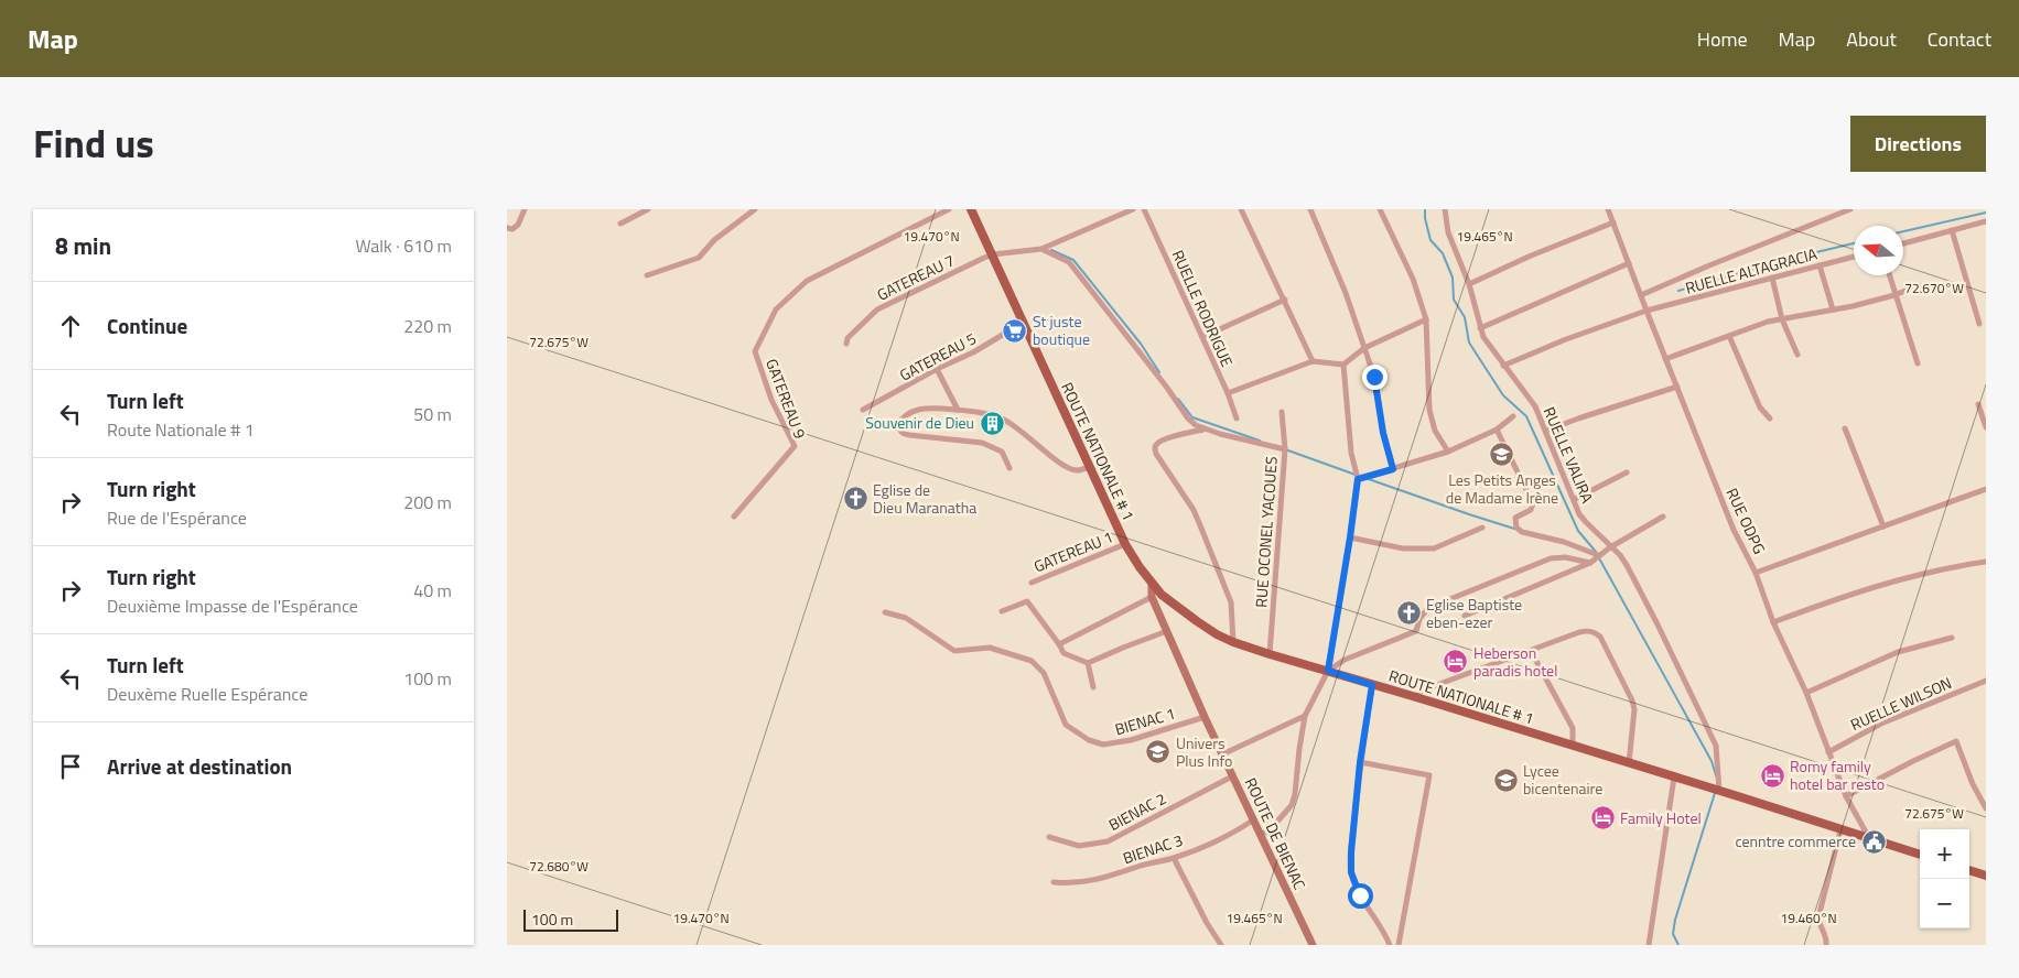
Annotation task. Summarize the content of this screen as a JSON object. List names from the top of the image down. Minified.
{"streets":{"main road":["ROUTE NATIONALE # 1","ROUTE DE BIENAC"],"street":["RUELLE ALTAGRACIA","GATEREAU 7","RUELLE RODRIGUE","GATEREAU 5","GATEREAU 9","RUELLE VALIRA","RUE ODPG","RUE OCONEL YACOUES","GATEREAU 1","RUELLE WILSON","BIENAC 1","BIENAC 2","BIENAC 3"]},"crossings":[["RUELLE ALTAGRACIA","RUELLE VALIRA"],["RUELLE ALTAGRACIA","RUE ODPG"],["GATEREAU 7","ROUTE NATIONALE # 1"],["GATEREAU 5","ROUTE NATIONALE # 1"],["ROUTE NATIONALE # 1","RUELLE VALIRA"],["ROUTE NATIONALE # 1","RUE ODPG"],["ROUTE NATIONALE # 1","RUE OCONEL YACOUES"],["ROUTE NATIONALE # 1","GATEREAU 1"],["ROUTE NATIONALE # 1","ROUTE DE BIENAC"],["RUE ODPG","RUELLE WILSON"],["BIENAC 1","ROUTE DE BIENAC"],["BIENAC 2","ROUTE DE BIENAC"],["ROUTE DE BIENAC","BIENAC 3"]],"places":{"supermarket":["St juste boutique"],"building":["Souvenir de Dieu"],"school or university":["Les Petits Anges de Madame Irène","Univers Plus Info","Lycee bicentenaire"],"church":["Eglise de Dieu Maranatha","Eglise Baptiste eben-ezer"],"hotel":["Heberson paradis hotel","Romy family hotel bar resto","Family Hotel"],"public building":["cenntre commerce"]},"scale_bar":"100 m","north":"left","page":{"header":"Map","nav":["Home","Map","About","Contact"],"title":"Find us","buttons":"Directions","heading":["8 min","Walk · 610 m"],"list":[["Continue","220 m"],["Turn left","Route Nationale # 1","50 m"],["Turn right","Rue de l'Espérance","200 m"],["Turn right","Deuxième Impasse de l'Espérance","40 m"],["Turn left","Deuxème Ruelle Espérance","100 m"],"Arrive at destination"],"map_buttons":["+","−"],"scale":"100 m"},"coordinates":["19.470°N","19.465°N","72.670°W","72.675°W","72.680°W","19.460°N"]}
